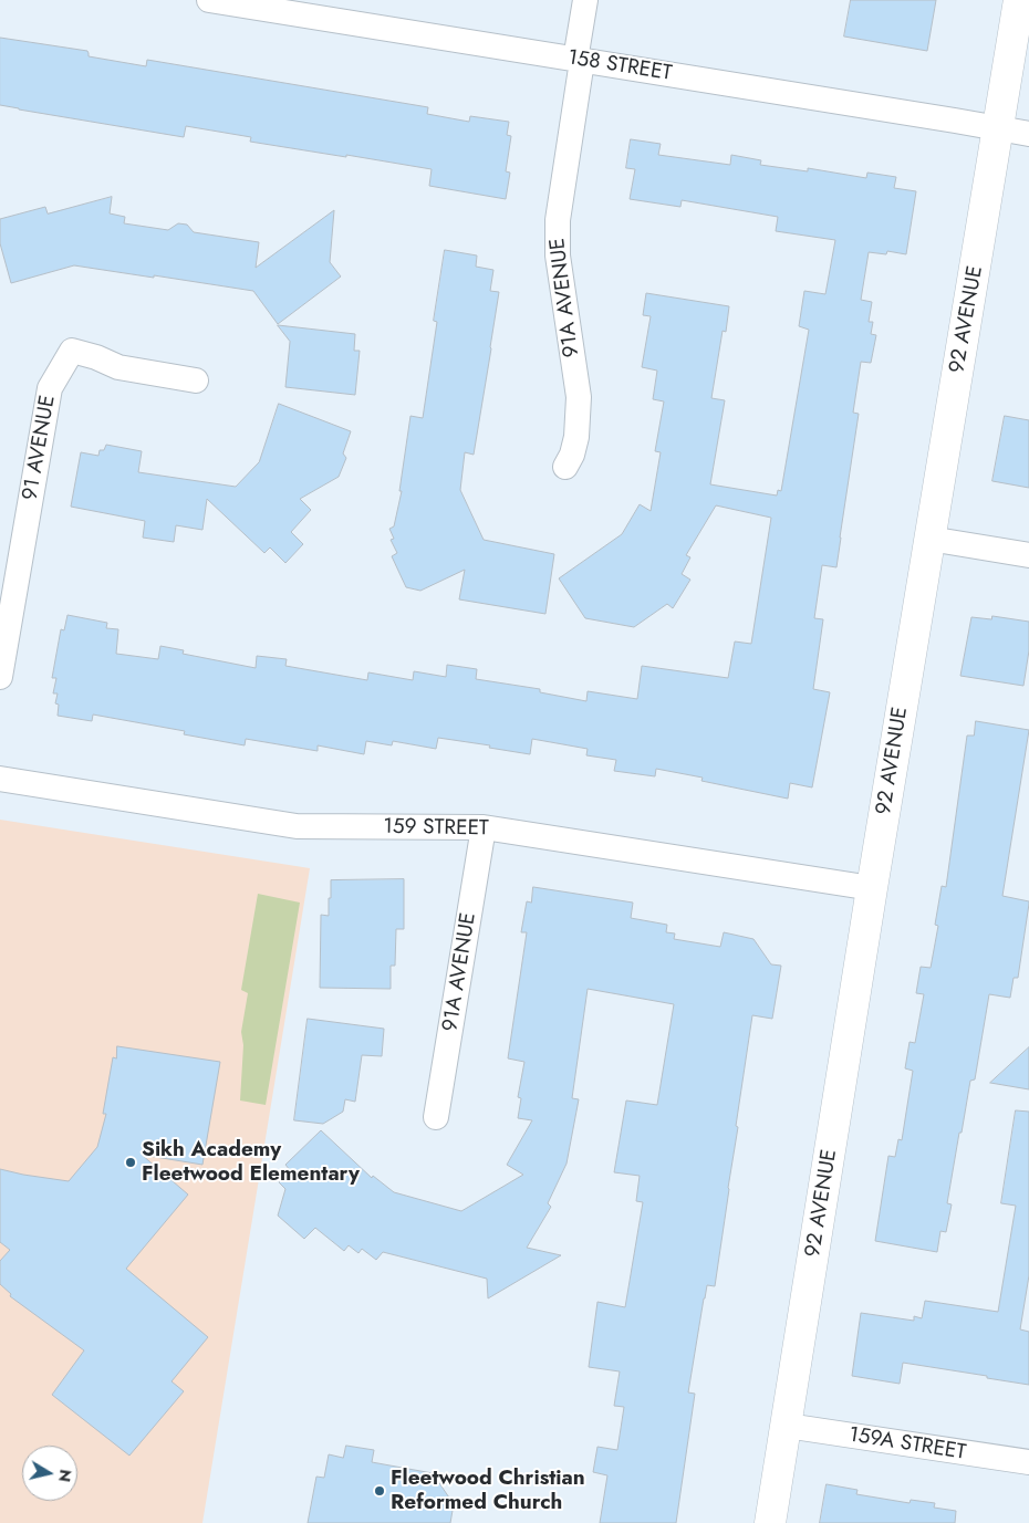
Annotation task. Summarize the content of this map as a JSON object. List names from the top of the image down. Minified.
{"streets":{"street":["158 STREET","91A AVENUE","92 AVENUE","91 AVENUE","159 STREET","159A STREET"]},"crossings":[["158 STREET","91A AVENUE"],["158 STREET","92 AVENUE"],["91A AVENUE","159 STREET"],["92 AVENUE","159 STREET"],["92 AVENUE","159A STREET"]],"places":["Sikh Academy Fleetwood Elementary","Fleetwood Christian Reformed Church"],"north":"right"}
